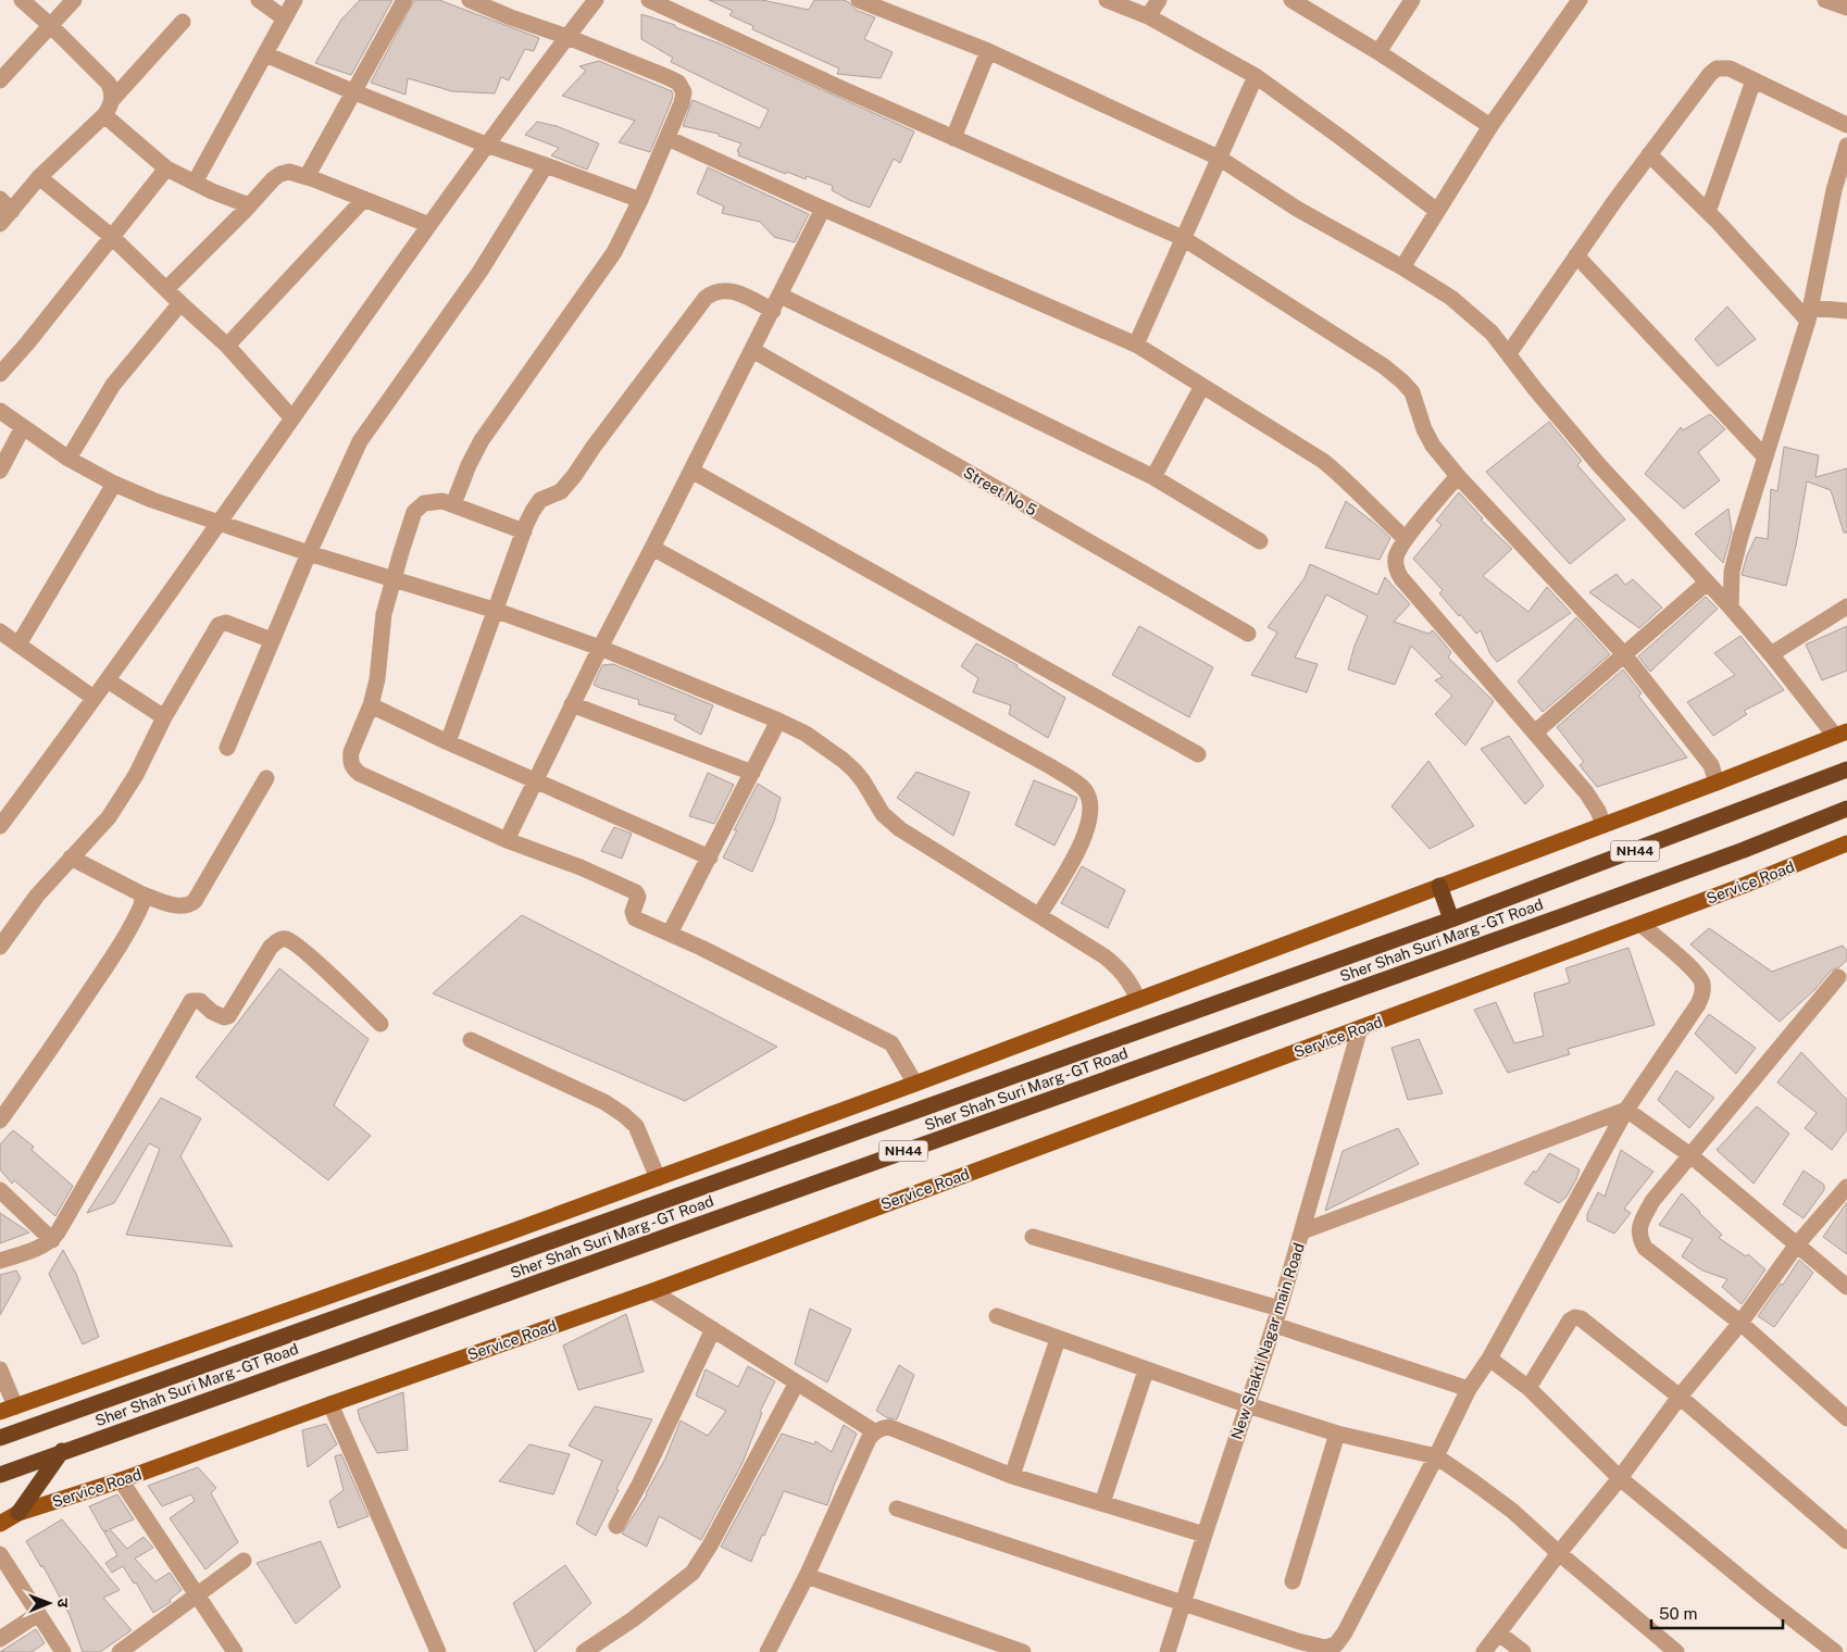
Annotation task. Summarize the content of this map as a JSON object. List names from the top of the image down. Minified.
{"streets":{"highway":["NH44","Sher Shah Suri Marg - GT Road"],"main road":["Service Road"],"street":["Street No 5","New Shakti Nagar main Road"]},"crossings":[["NH44","Sher Shah Suri Marg - GT Road"],["Service Road","New Shakti Nagar main Road"]],"scale_bar":"50 m","north":"right"}
